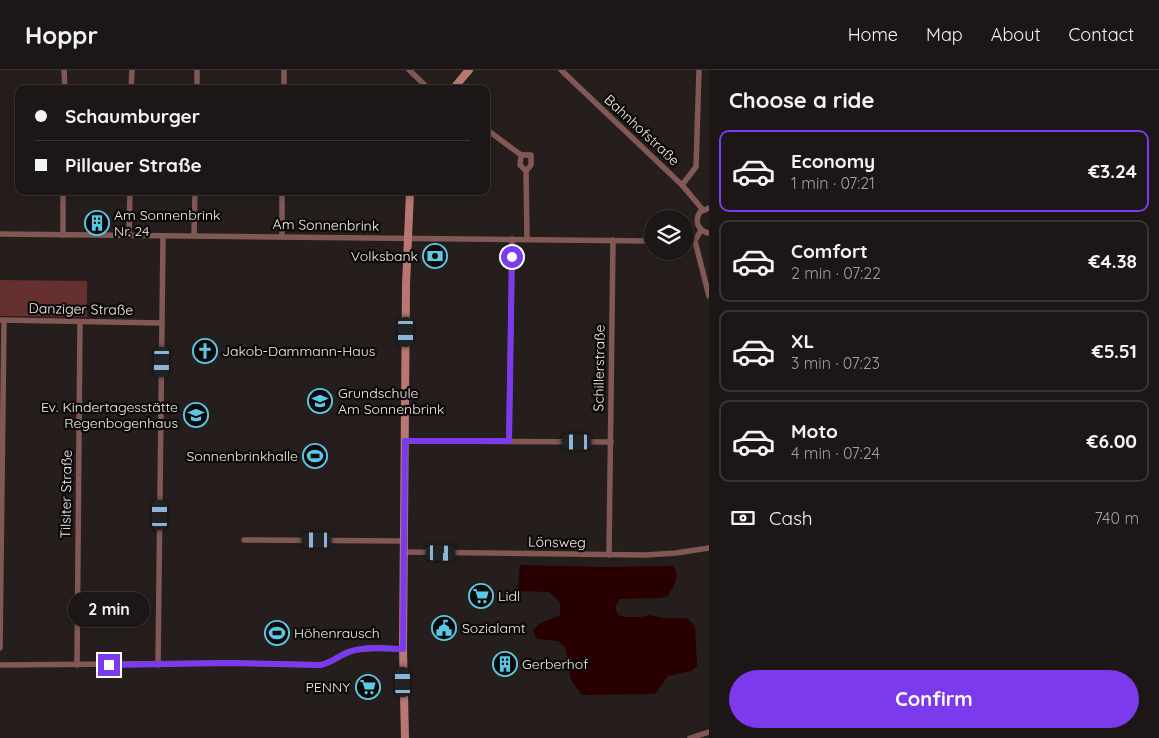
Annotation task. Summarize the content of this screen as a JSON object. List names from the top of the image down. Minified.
{"streets":{"street":["Bahnhofstraße","Am Sonnenbrink","Danziger Straße","Schillerstraße","Tilsiter Straße","Lönsweg"]},"crossings":[["Am Sonnenbrink","Schillerstraße"],["Danziger Straße","Tilsiter Straße"],["Schillerstraße","Lönsweg"]],"places":{"building":["Am Sonnenbrink Nr. 24","Gerberhof"],"bank":["Volksbank"],"church":["Jakob-Dammann-Haus"],"school or university":["Grundschule Am Sonnenbrink","Ev. Kindertagesstätte Regenbogenhaus"],"sports":["Sonnenbrinkhalle","Höhenrausch"],"supermarket":["Lidl","PENNY"],"public building":["Sozialamt"]},"page":{"header":"Hoppr","nav":["Home","Map","About","Contact"],"heading":"Choose a ride","banner":["Schaumburger","Pillauer Straße"],"list":[{"name":"Economy","note":"1 min · 07:21","value":"€3.24"},{"name":"Comfort","note":"2 min · 07:22","value":"€4.38"},{"name":"XL","note":"3 min · 07:23","value":"€5.51"},{"name":"Moto","note":"4 min · 07:24","value":"€6.00"}],"pay":["Cash","740 m"],"bubble":"2 min","buttons":"Confirm"}}
